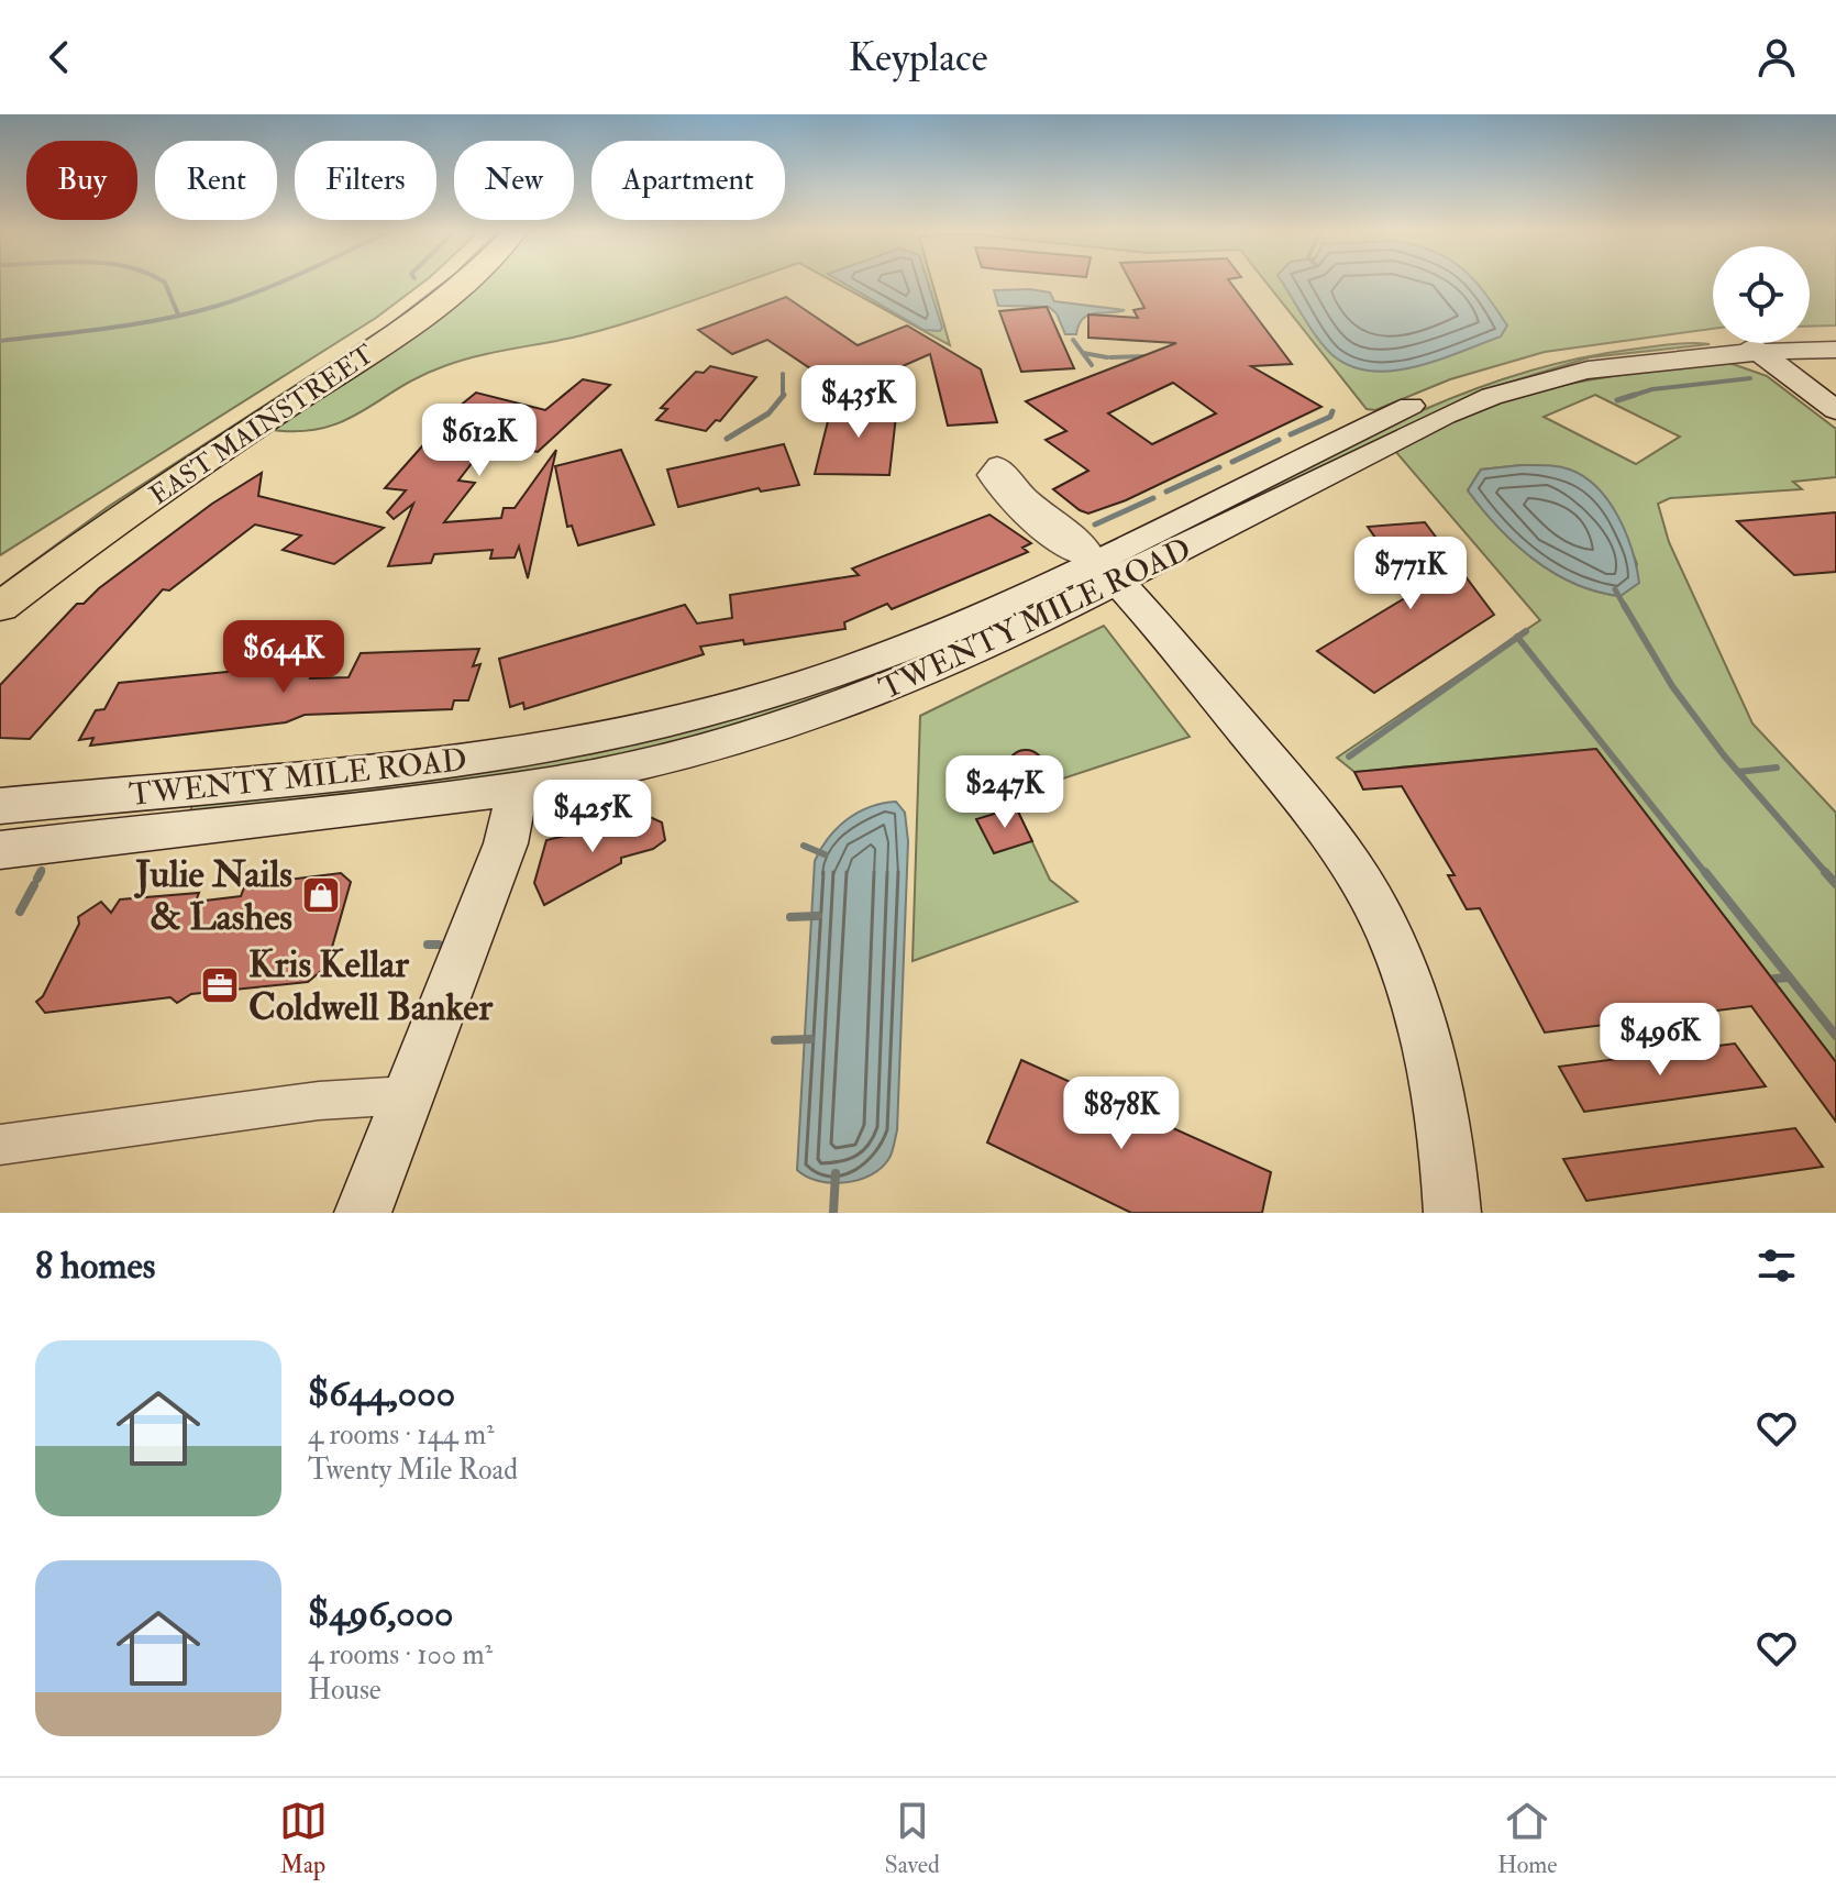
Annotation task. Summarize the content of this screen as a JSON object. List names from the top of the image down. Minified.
{"streets":{"main road":["EAST MAINSTREET","TWENTY MILE ROAD"]},"places":{"shop":["Julie Nails & Lashes"],"office":["Kris Kellar Coldwell Banker"]},"page":{"header":"Keyplace","chip":["Buy","Rent","Filters","New","Apartment"],"price":["$435K","$612K","$771K","$644K","$247K","$425K","$496K","$878K"],"heading":"8 homes","list":[{"name":"$644,000","note":"4 rooms · 144 m² · Twenty Mile Road"},{"name":"$496,000","note":"4 rooms · 100 m² · House"}],"tabs":["Map","Saved","Home"]}}
